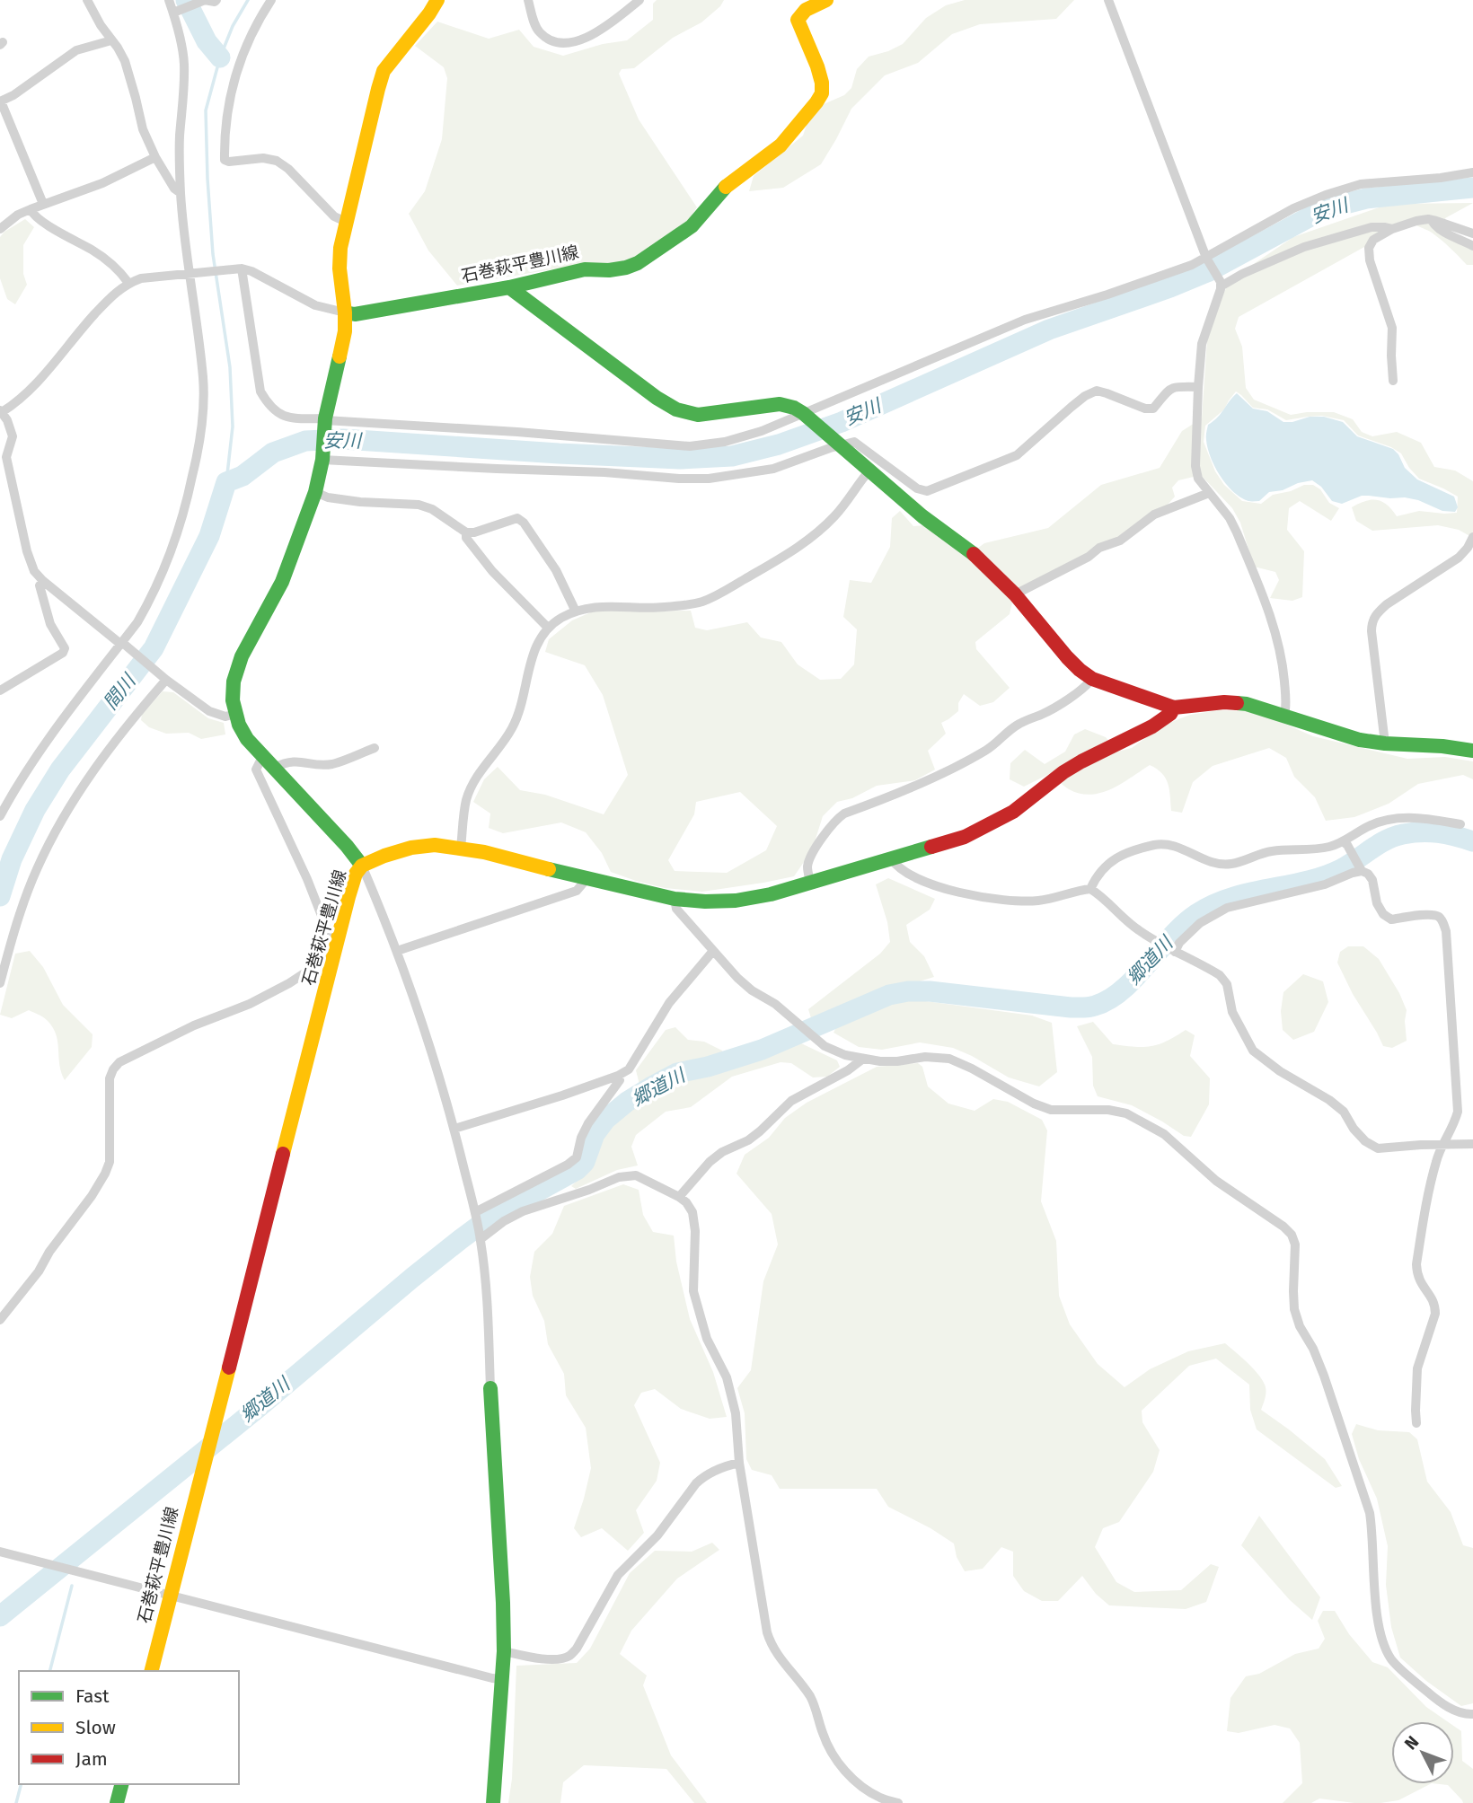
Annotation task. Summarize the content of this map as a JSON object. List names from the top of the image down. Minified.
{"streets":{"street":["石巻萩平豊川線"]},"water":["安川","間川","郷道川"],"legend":["Fast","Slow","Jam"],"north":"top left"}
